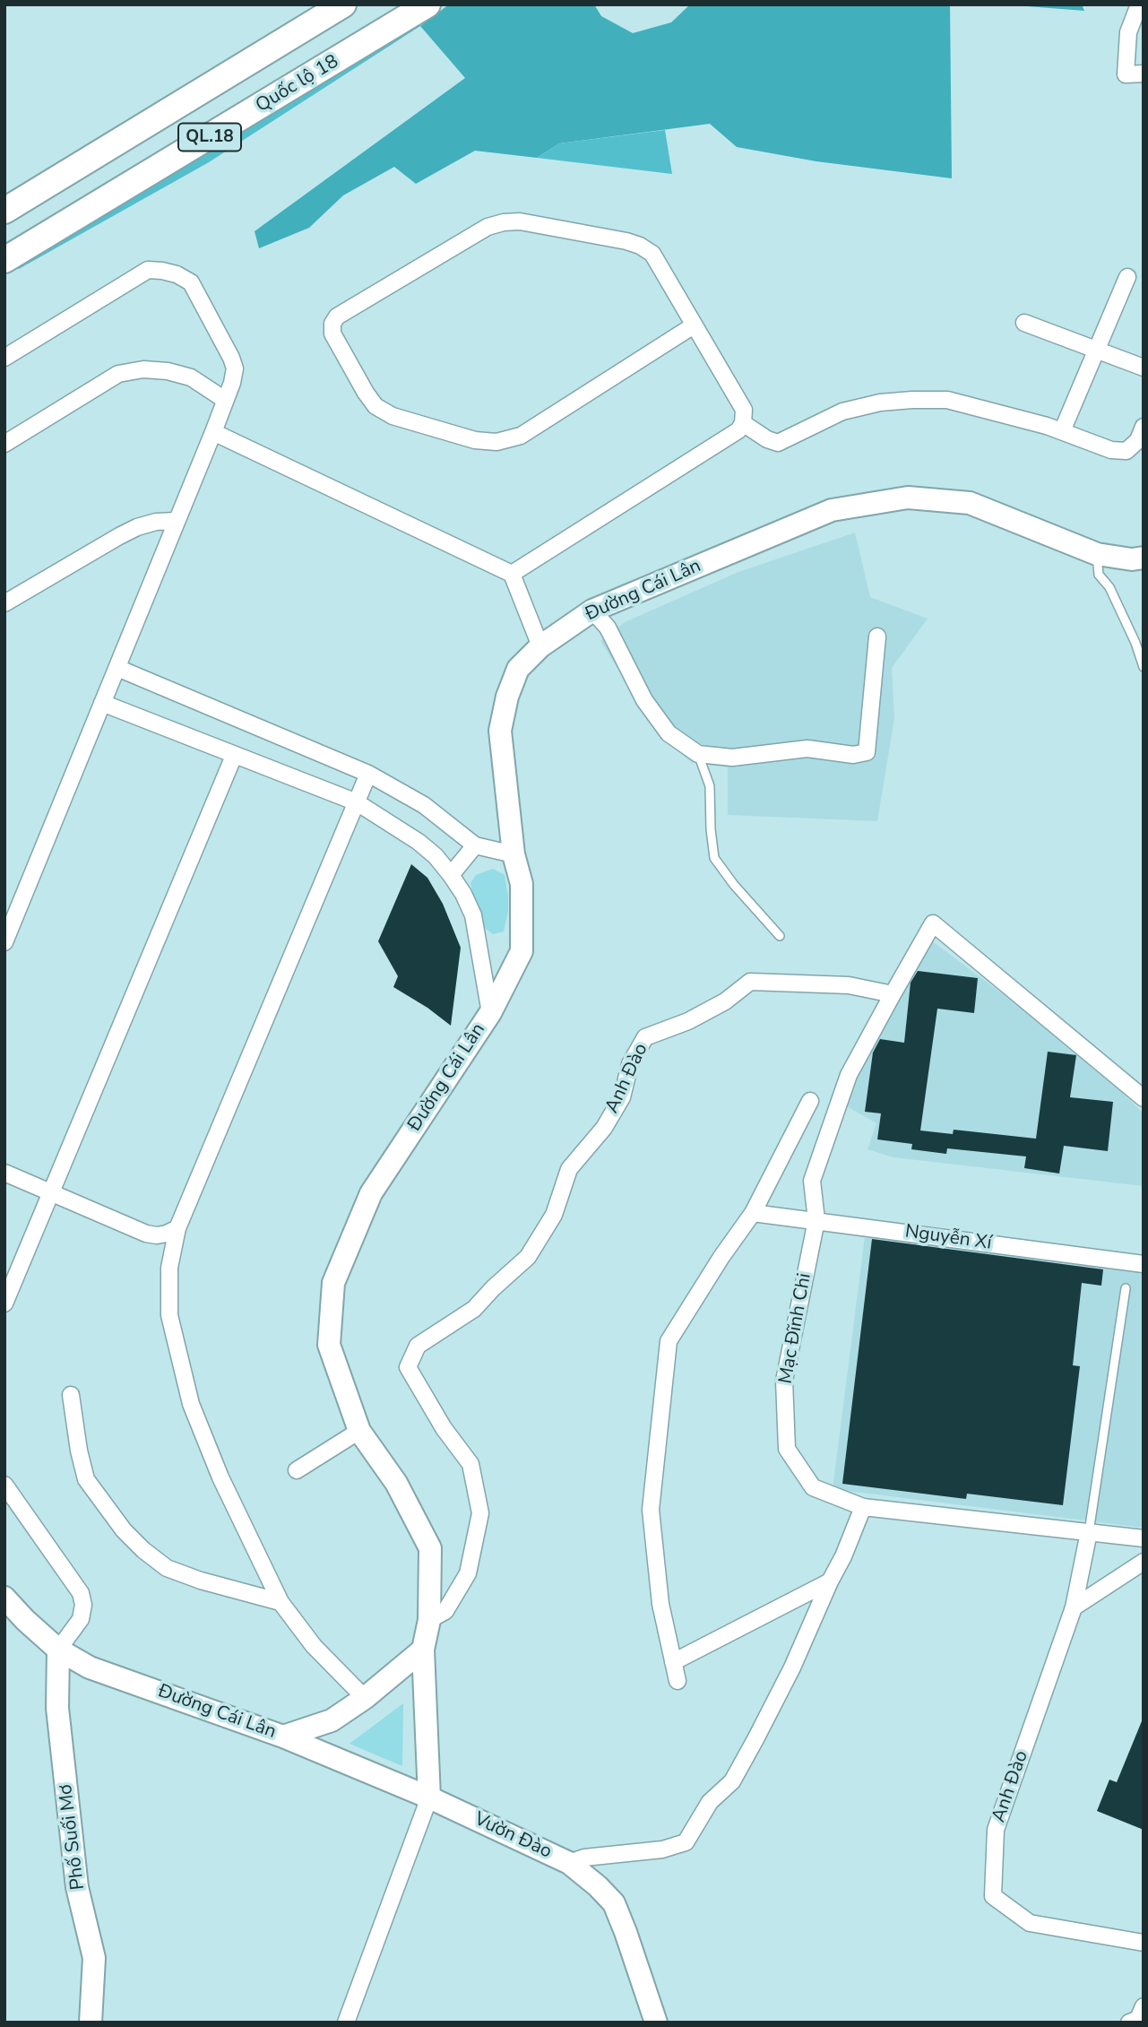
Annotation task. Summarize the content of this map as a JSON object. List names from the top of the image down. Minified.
{"streets":{"main road":["Quốc lộ 18","QL.18","Đường Cái Lân","Vườn Đào","Phố Suối Mơ"],"street":["Anh Đào","Nguyễn Xí","Mạc Đĩnh Chi"]},"crossings":[["Đường Cái Lân","Anh Đào"],["Đường Cái Lân","Vườn Đào"],["Đường Cái Lân","Phố Suối Mơ"],["Anh Đào","Mạc Đĩnh Chi"],["Nguyễn Xí","Mạc Đĩnh Chi"]]}
